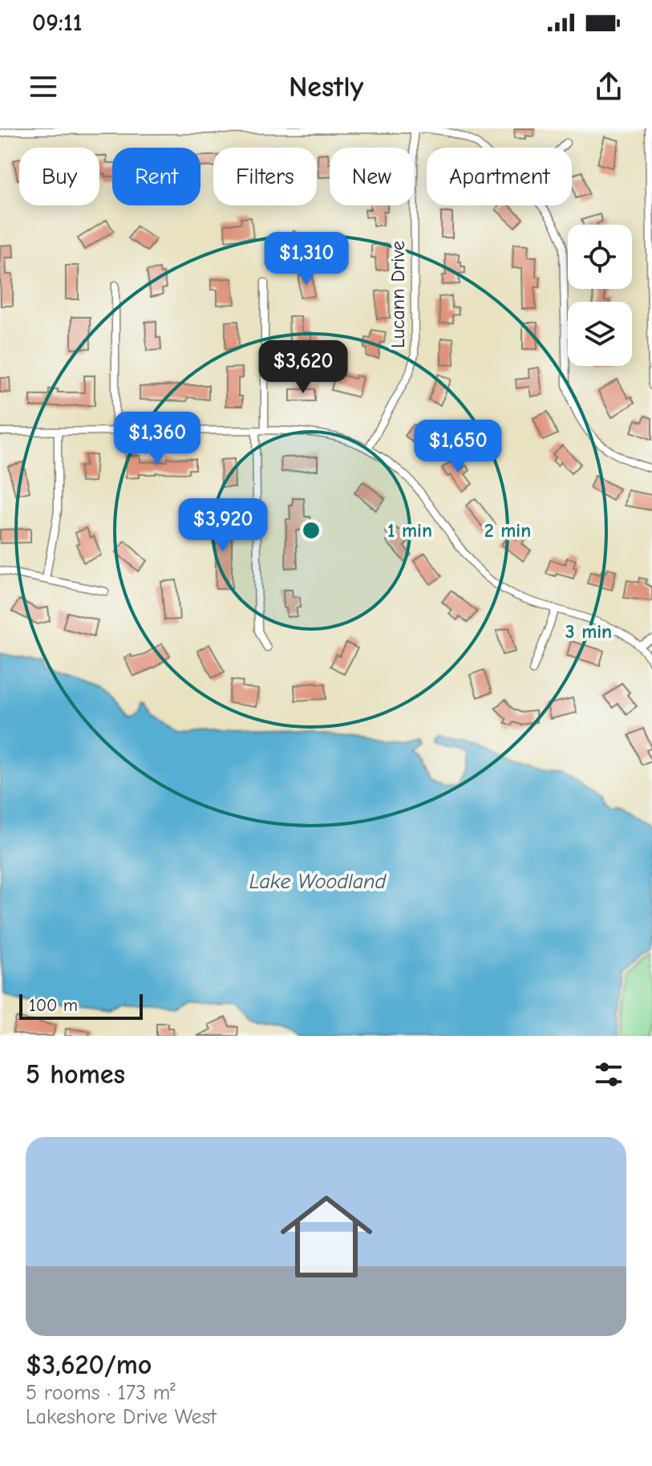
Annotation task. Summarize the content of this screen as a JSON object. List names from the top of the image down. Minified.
{"streets":{"street":["Lucann Drive"]},"water":["Lake Woodland"],"scale_bar":"100 m","page":{"status":"09:11","header":"Nestly","chip":["Buy","Rent","Filters","New","Apartment"],"price":["$1,310","$3,620","$1,360","$1,650","$3,920"],"scale":"100 m","heading":"5 homes","list":[{"name":"$3,620/mo","note":"5 rooms · 173 m² · Lakeshore Drive West"}]},"rings":["1 min","2 min","3 min"]}
